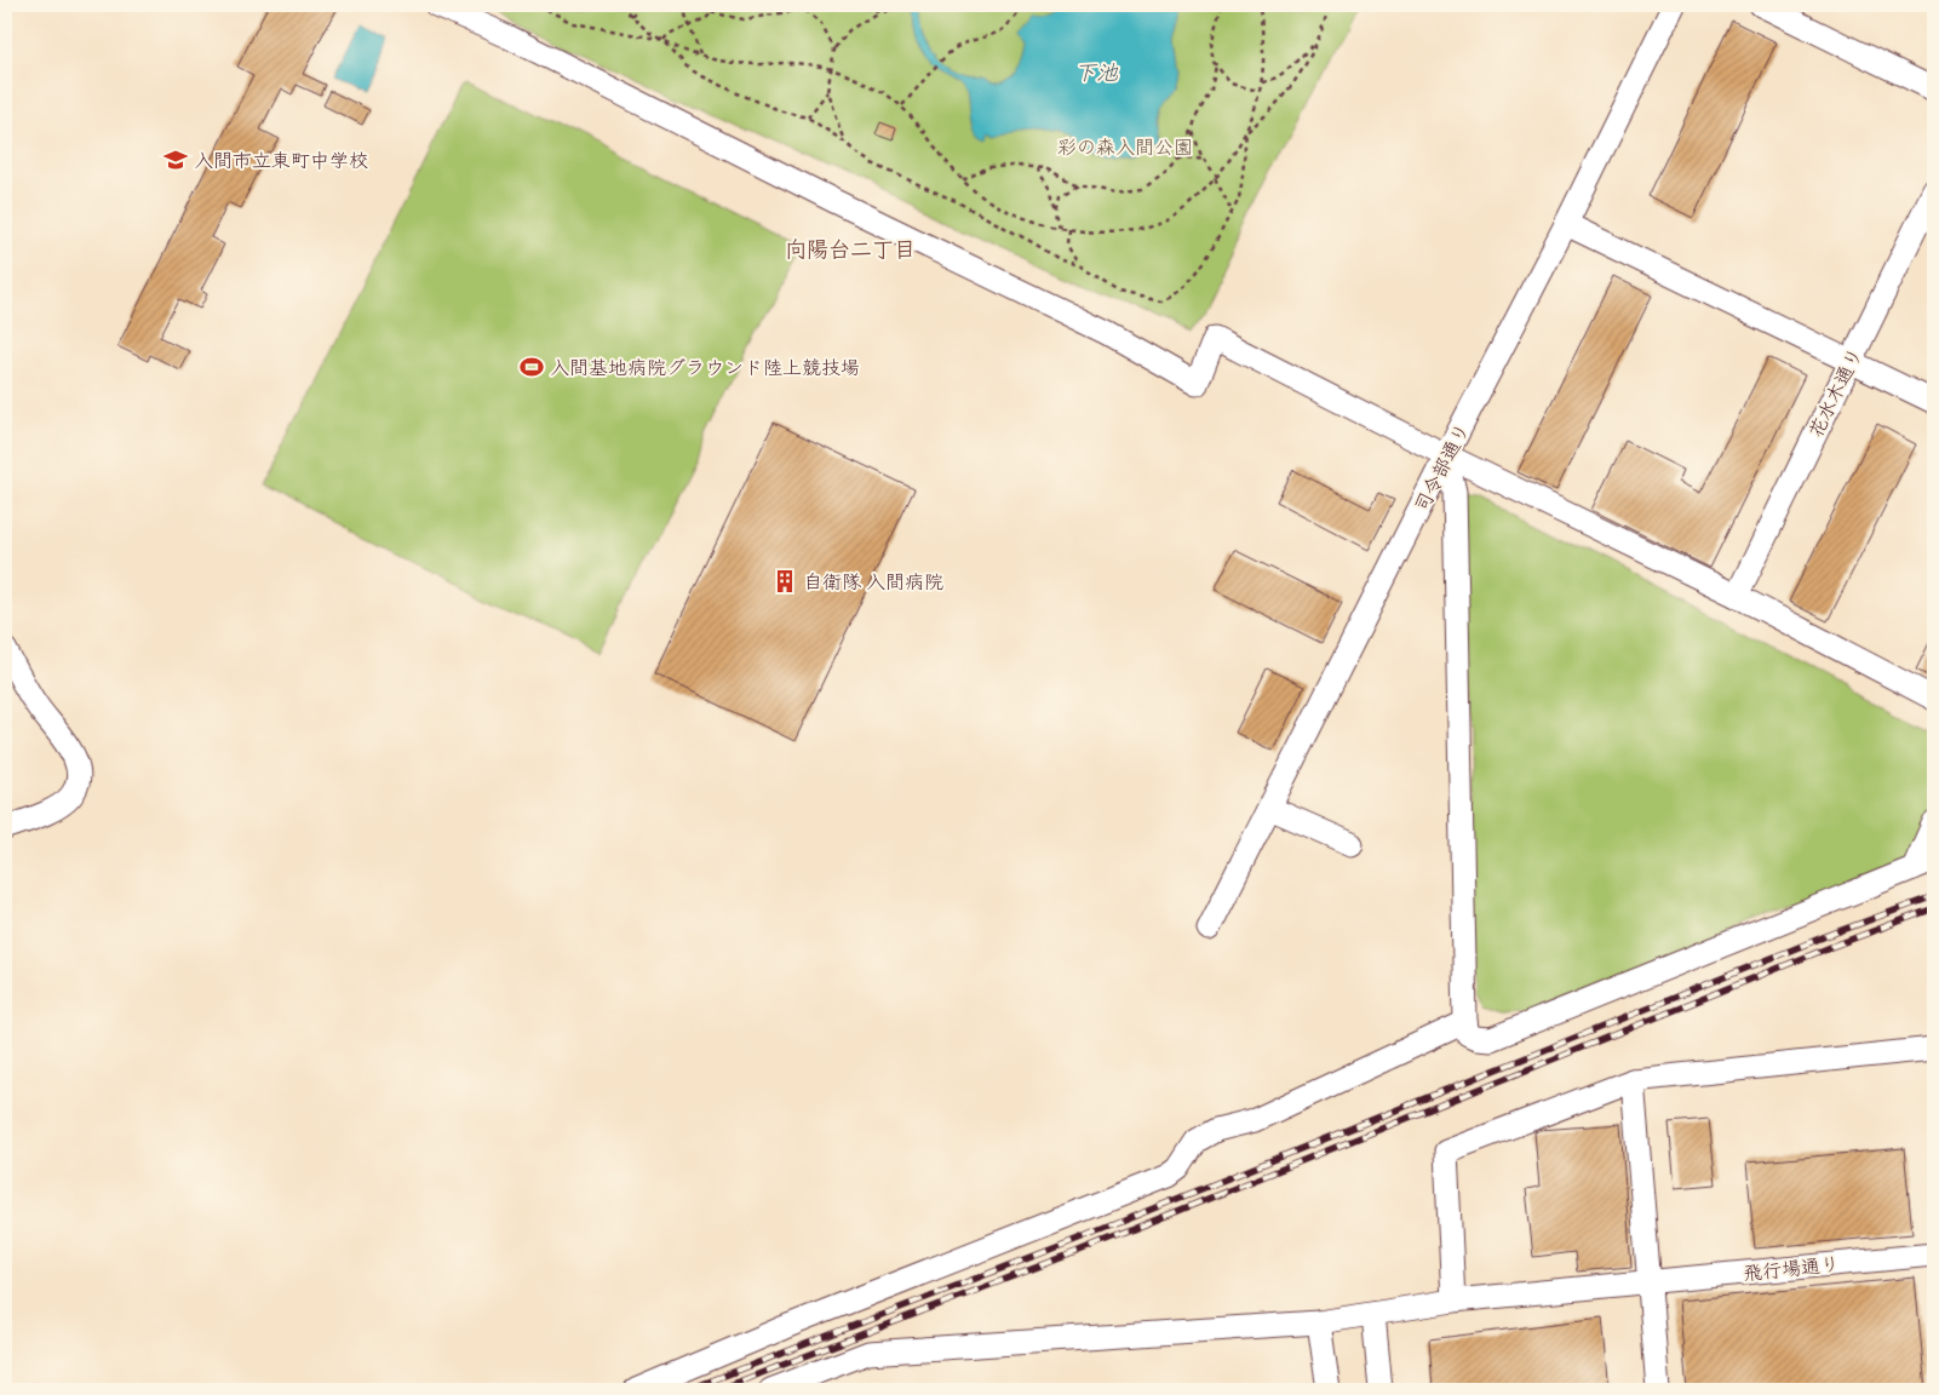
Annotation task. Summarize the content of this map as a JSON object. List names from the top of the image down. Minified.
{"streets":{"lane":["花水木通り","司令部通り","飛行場通り"]},"districts":["向陽台二丁目"],"water":["下池"],"parks":["彩の森入間公園"],"places":{"school or university":["入間市立東町中学校"],"sports":["入間基地病院グラウンド陸上競技場"],"building":["自衛隊 入間病院"]}}
